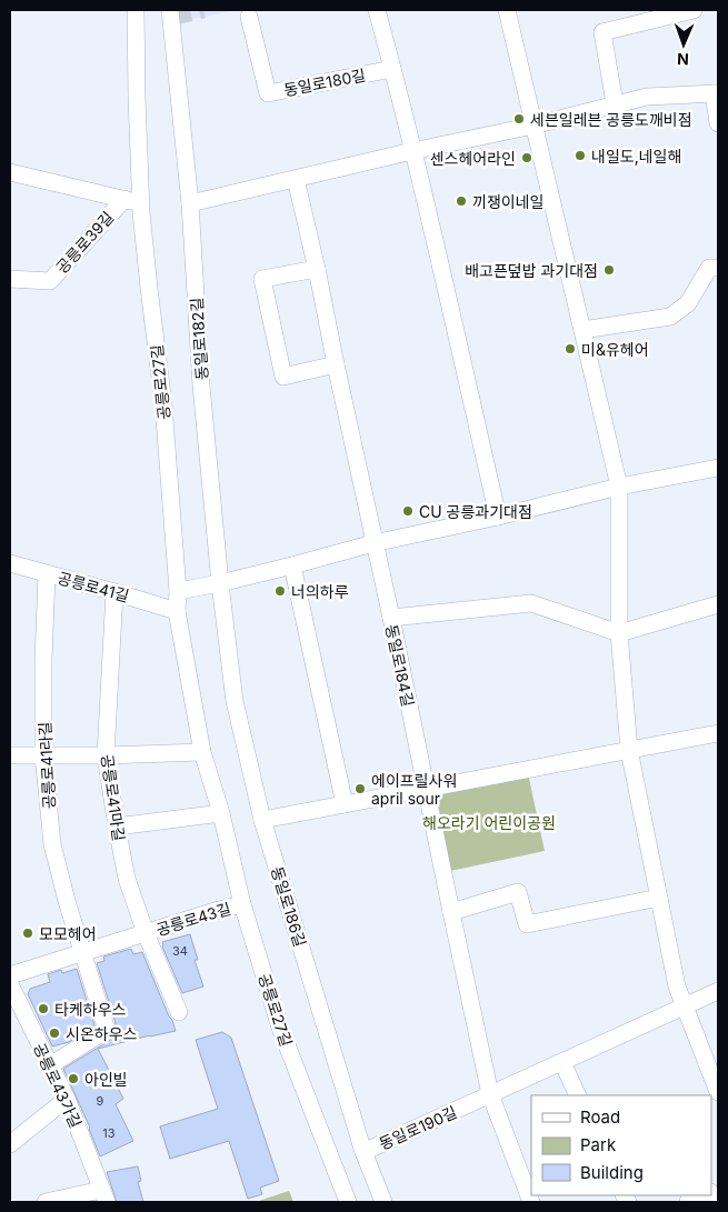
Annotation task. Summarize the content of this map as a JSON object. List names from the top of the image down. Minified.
{"streets":{"street":["동일로180길","공릉로39길","동일로182길","공릉로27길","공릉로41길","동일로184길","공릉로41라길","공릉로41마길","동일로186길","공릉로43길","공릉로43가길","동일로190길"]},"crossings":[["공릉로27길","공릉로41길"],["공릉로27길","공릉로43길"],["공릉로41길","공릉로41라길"],["공릉로41길","공릉로41마길"],["공릉로41라길","공릉로43길"],["공릉로41마길","공릉로43길"],["동일로186길","동일로190길"]],"parks":["해오라기 어린이공원"],"places":["세븐일레븐 공릉도깨비점","내일도,네일해","센스헤어라인","끼쟁이네일","배고픈덮밥 과기대점","미&유헤어","CU 공릉과기대점","너의하루","에이프릴사워 april sour","모모헤어","타케하우스","시온하우스","아인빌"],"house_numbers":["34","9","13"],"legend":["Road","Park","Building"],"north":"bottom"}
